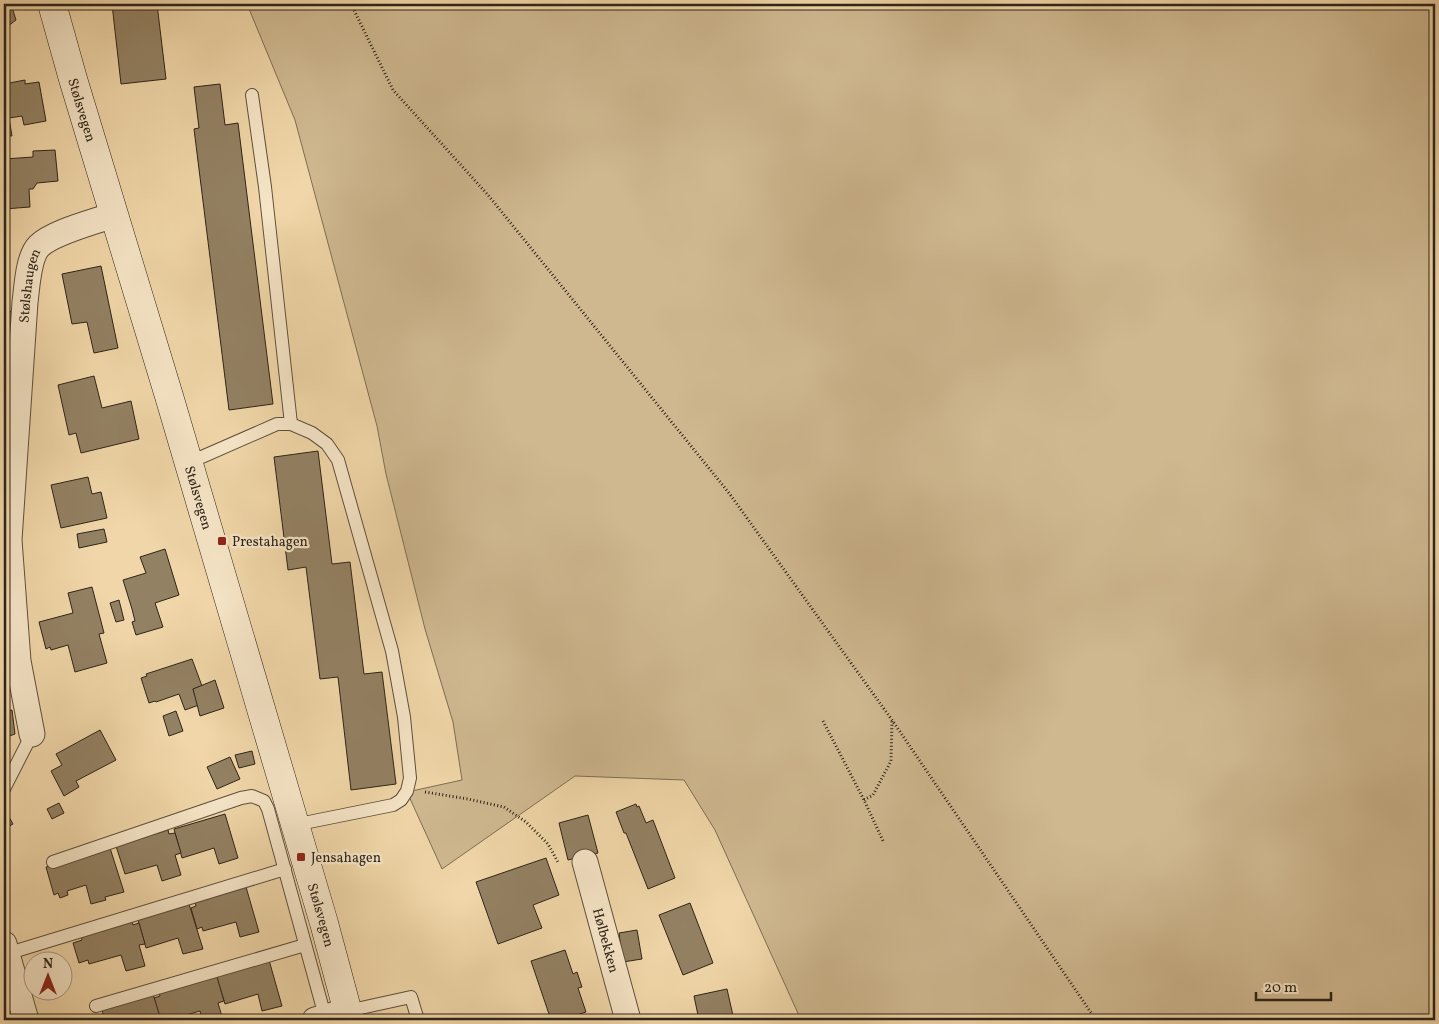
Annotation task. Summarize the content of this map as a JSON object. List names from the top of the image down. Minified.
{"streets":{"street":["Stølsvegen","Stølshaugen","Hølbekken"]},"crossings":[["Stølsvegen","Stølshaugen"]],"places":{"transit":["Prestahagen","Jensahagen"]},"scale_bar":"20 m","north":"top"}
